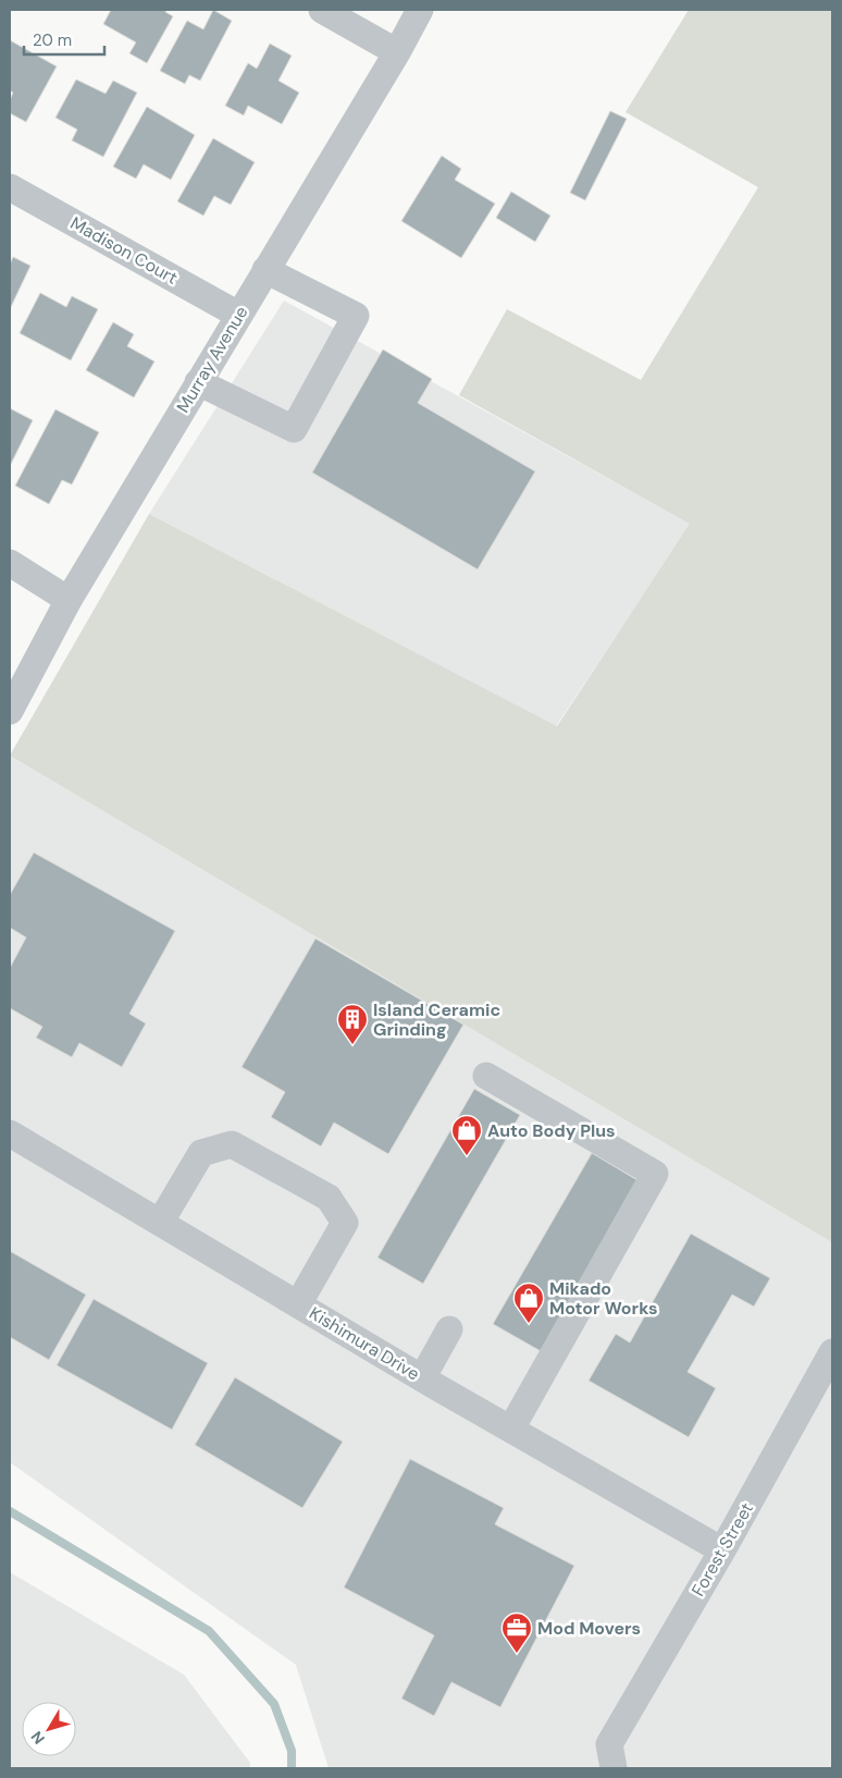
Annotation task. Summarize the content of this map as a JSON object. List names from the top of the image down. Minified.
{"streets":{"street":["Madison Court","Murray Avenue","Kishimura Drive","Forest Street"]},"crossings":[["Madison Court","Murray Avenue"],["Kishimura Drive","Forest Street"]],"places":{"building":["Island Ceramic Grinding"],"shop":["Auto Body Plus","Mikado Motor Works"],"office":["Mod Movers"]},"scale_bar":"20 m","north":"bottom left"}
